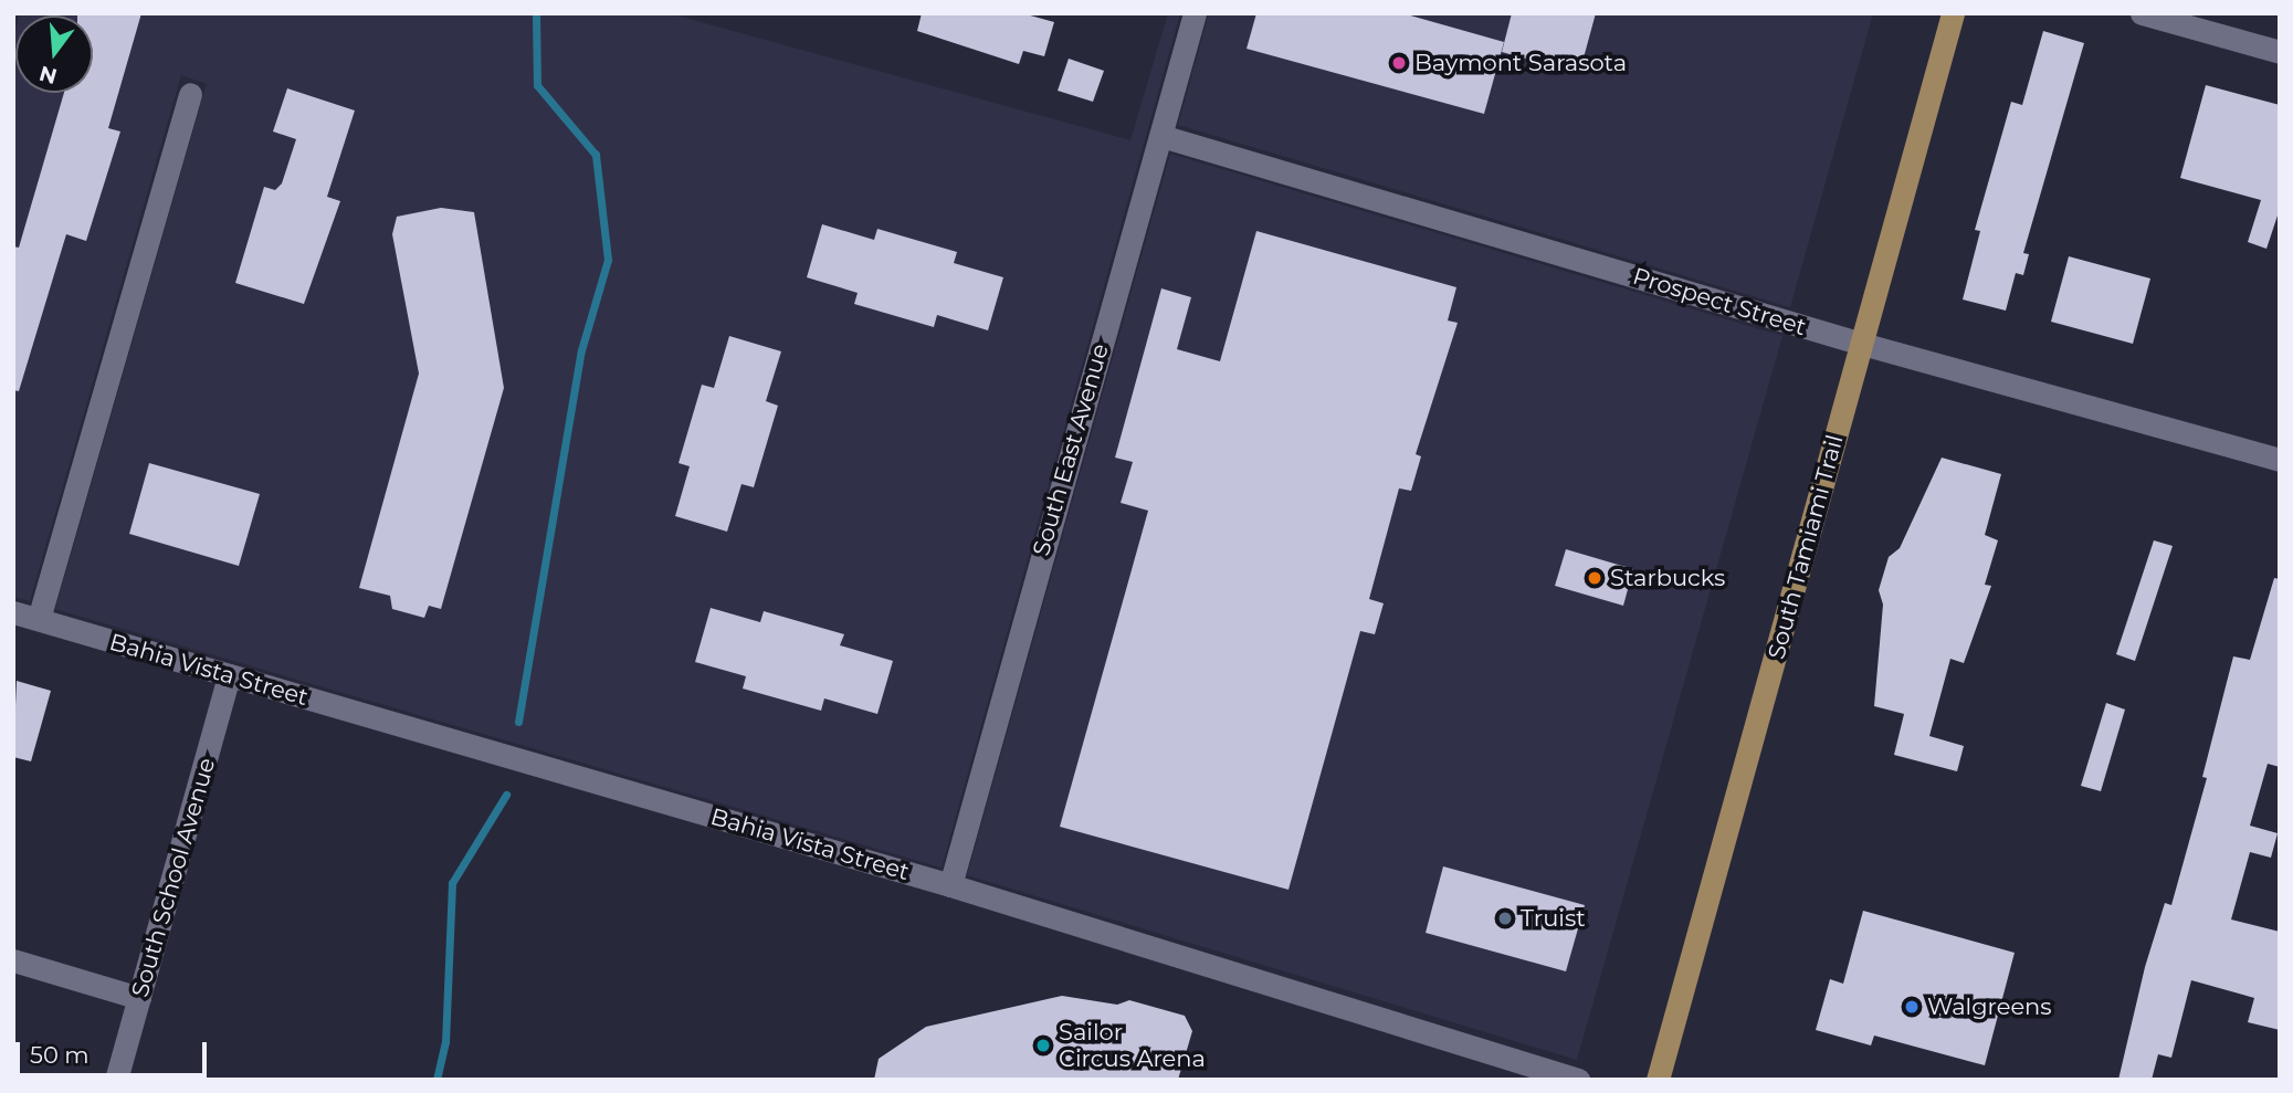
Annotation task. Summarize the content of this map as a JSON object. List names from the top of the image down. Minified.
{"streets":{"main road":["South Tamiami Trail"],"street":["Prospect Street","South East Avenue","Bahia Vista Street","South School Avenue"]},"crossings":[["Prospect Street","South East Avenue"],["Prospect Street","South Tamiami Trail"],["South East Avenue","Bahia Vista Street"],["Bahia Vista Street","South School Avenue"]],"places":["Baymont Sarasota","Starbucks","Truist","Walgreens","Sailor Circus Arena"],"scale_bar":"50 m","north":"bottom"}
